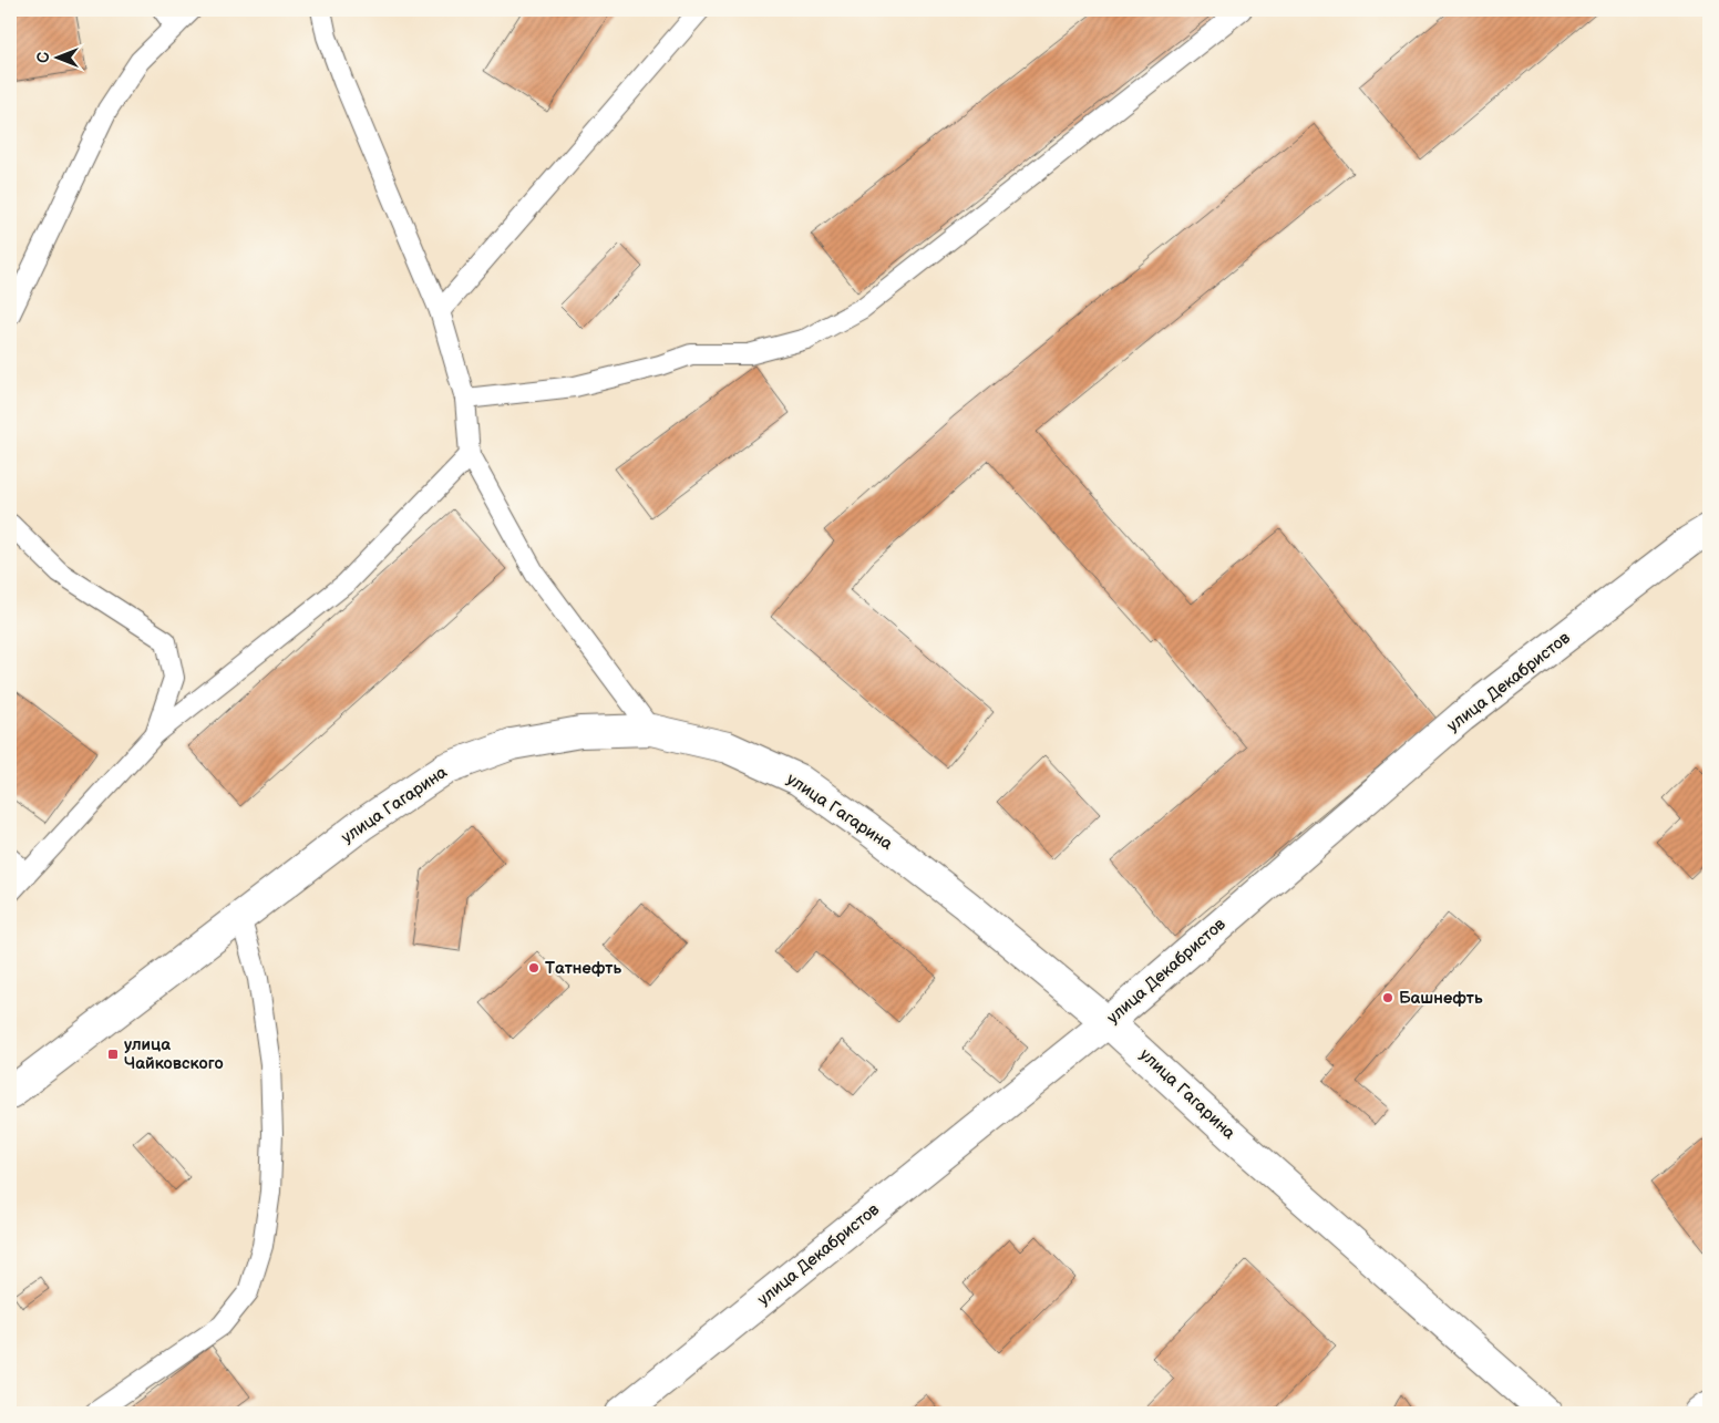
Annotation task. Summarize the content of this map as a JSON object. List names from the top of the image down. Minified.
{"streets":{"main road":["улица Декабристов","улица Гагарина"]},"crossings":[["улица Декабристов","улица Гагарина"]],"places":{"other":["Татнефть","Башнефть"],"transit":["улица Чайковского"]},"north":"left"}
